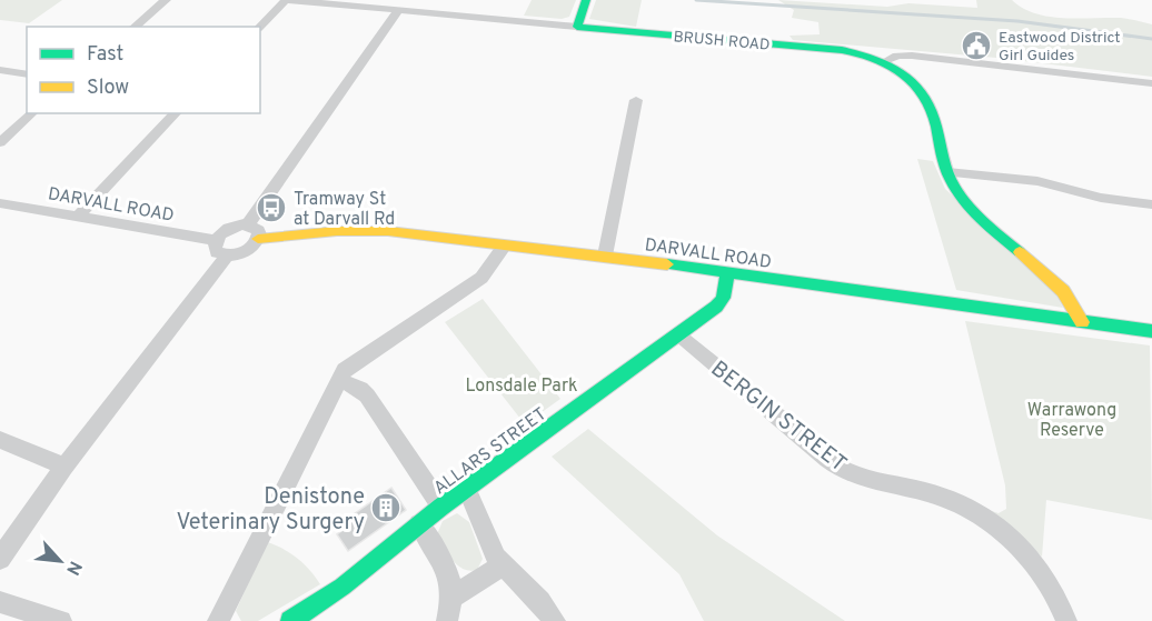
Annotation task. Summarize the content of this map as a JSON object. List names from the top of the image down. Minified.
{"streets":{"street":["BRUSH ROAD","DARVALL ROAD","BERGIN STREET","ALLARS STREET"]},"crossings":[["DARVALL ROAD","ALLARS STREET"],["BERGIN STREET","ALLARS STREET"]],"parks":["Lonsdale Park","Warrawong Reserve"],"places":{"public building":["Eastwood District Girl Guides"],"bus stop":["Tramway St at Darvall Rd"],"building":["Denistone Veterinary Surgery"]},"legend":["Fast","Slow"],"north":"bottom right"}
